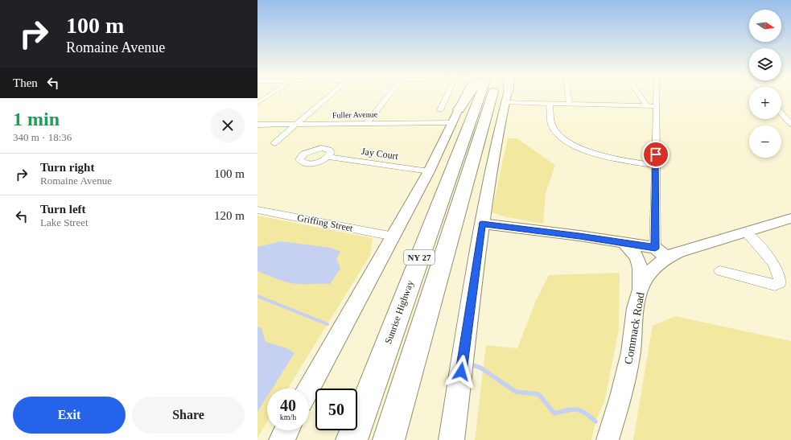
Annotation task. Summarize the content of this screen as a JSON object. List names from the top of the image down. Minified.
{"streets":{"highway":["NY 27","Sunrise Highway"],"street":["Fuller Avenue","Jay Court","Griffing Street","Commack Road"]},"north":"right","page":{"turn":["100 m","Romaine Avenue"],"map_buttons":["+","−"],"then":"Then","heading":["1 min","340 m · 18:36"],"list":[{"name":"Turn right","note":"Romaine Avenue","value":"100 m"},{"name":"Turn left","note":"Lake Street","value":"120 m"}],"speed":"40 km/h","limit":"50","buttons":["Exit","Share"]}}
